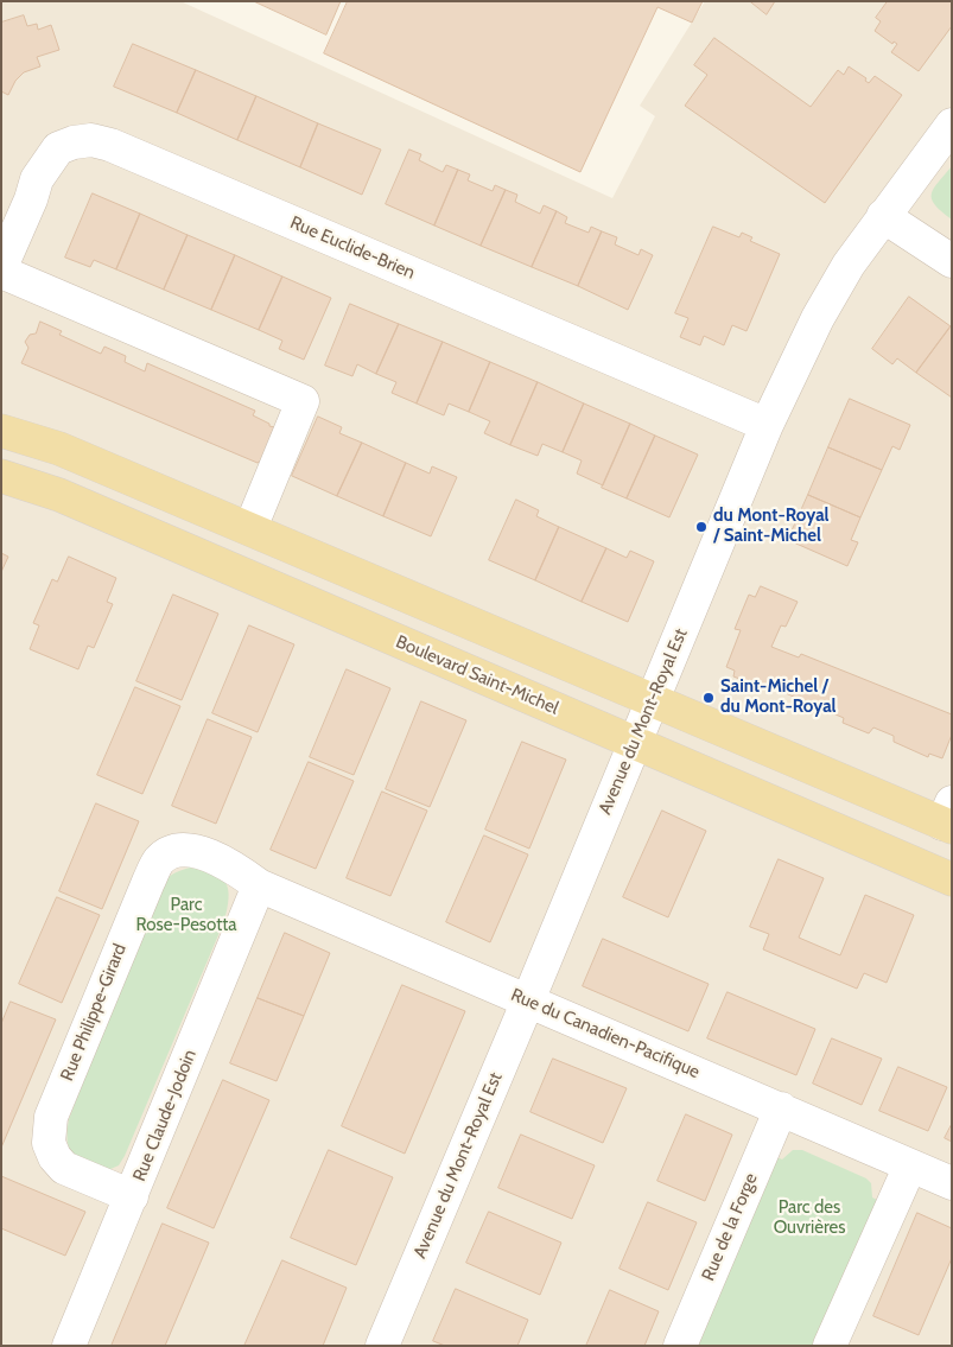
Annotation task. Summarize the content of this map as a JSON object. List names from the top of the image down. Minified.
{"streets":{"main road":["Boulevard Saint-Michel"],"street":["Rue Euclide-Brien","Avenue du Mont-Royal Est","Rue Philippe-Girard","Rue du Canadien-Pacifique","Rue Claude-Jodoin","Rue de la Forge"]},"crossings":[["Rue Euclide-Brien","Avenue du Mont-Royal Est"],["Boulevard Saint-Michel","Avenue du Mont-Royal Est"],["Avenue du Mont-Royal Est","Rue du Canadien-Pacifique"],["Rue Philippe-Girard","Rue du Canadien-Pacifique"],["Rue Philippe-Girard","Rue Claude-Jodoin"],["Rue du Canadien-Pacifique","Rue Claude-Jodoin"],["Rue du Canadien-Pacifique","Rue de la Forge"]],"parks":["Parc Rose-Pesotta","Parc des Ouvrières"],"places":["du Mont-Royal / Saint-Michel","Saint-Michel / du Mont-Royal"]}
